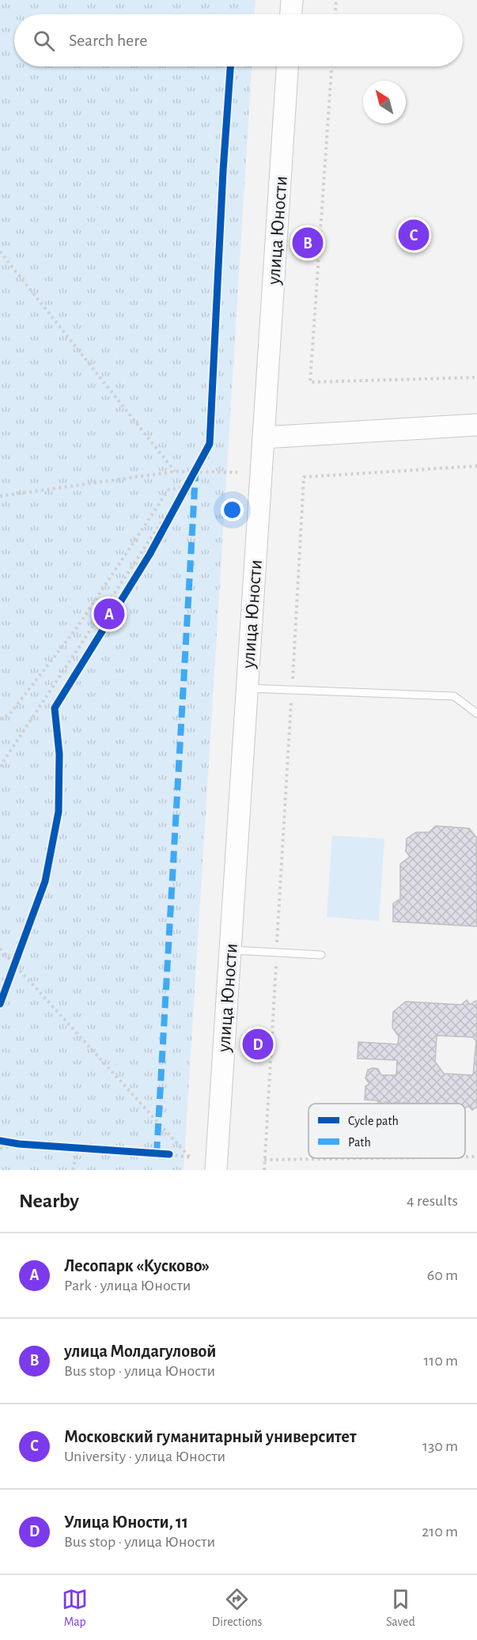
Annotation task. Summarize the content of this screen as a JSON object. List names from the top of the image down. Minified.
{"streets":{"main road":["улица Юности"]},"legend":["Cycle path","Path"],"north":"top left","page":{"search":"Search here","pins":["C","B","A","D"],"heading":["Nearby","4 results"],"list":[{"mark":"A","name":"Лесопарк «Кусково»","note":"Park · улица Юности","value":"60 m"},{"mark":"B","name":"улица Молдагуловой","note":"Bus stop · улица Юности","value":"110 m"},{"mark":"C","name":"Московский гуманитарный университет","note":"University · улица Юности","value":"130 m"},{"mark":"D","name":"Улица Юности, 11","note":"Bus stop · улица Юности","value":"210 m"}],"nav":["Map","Directions","Saved"]}}
